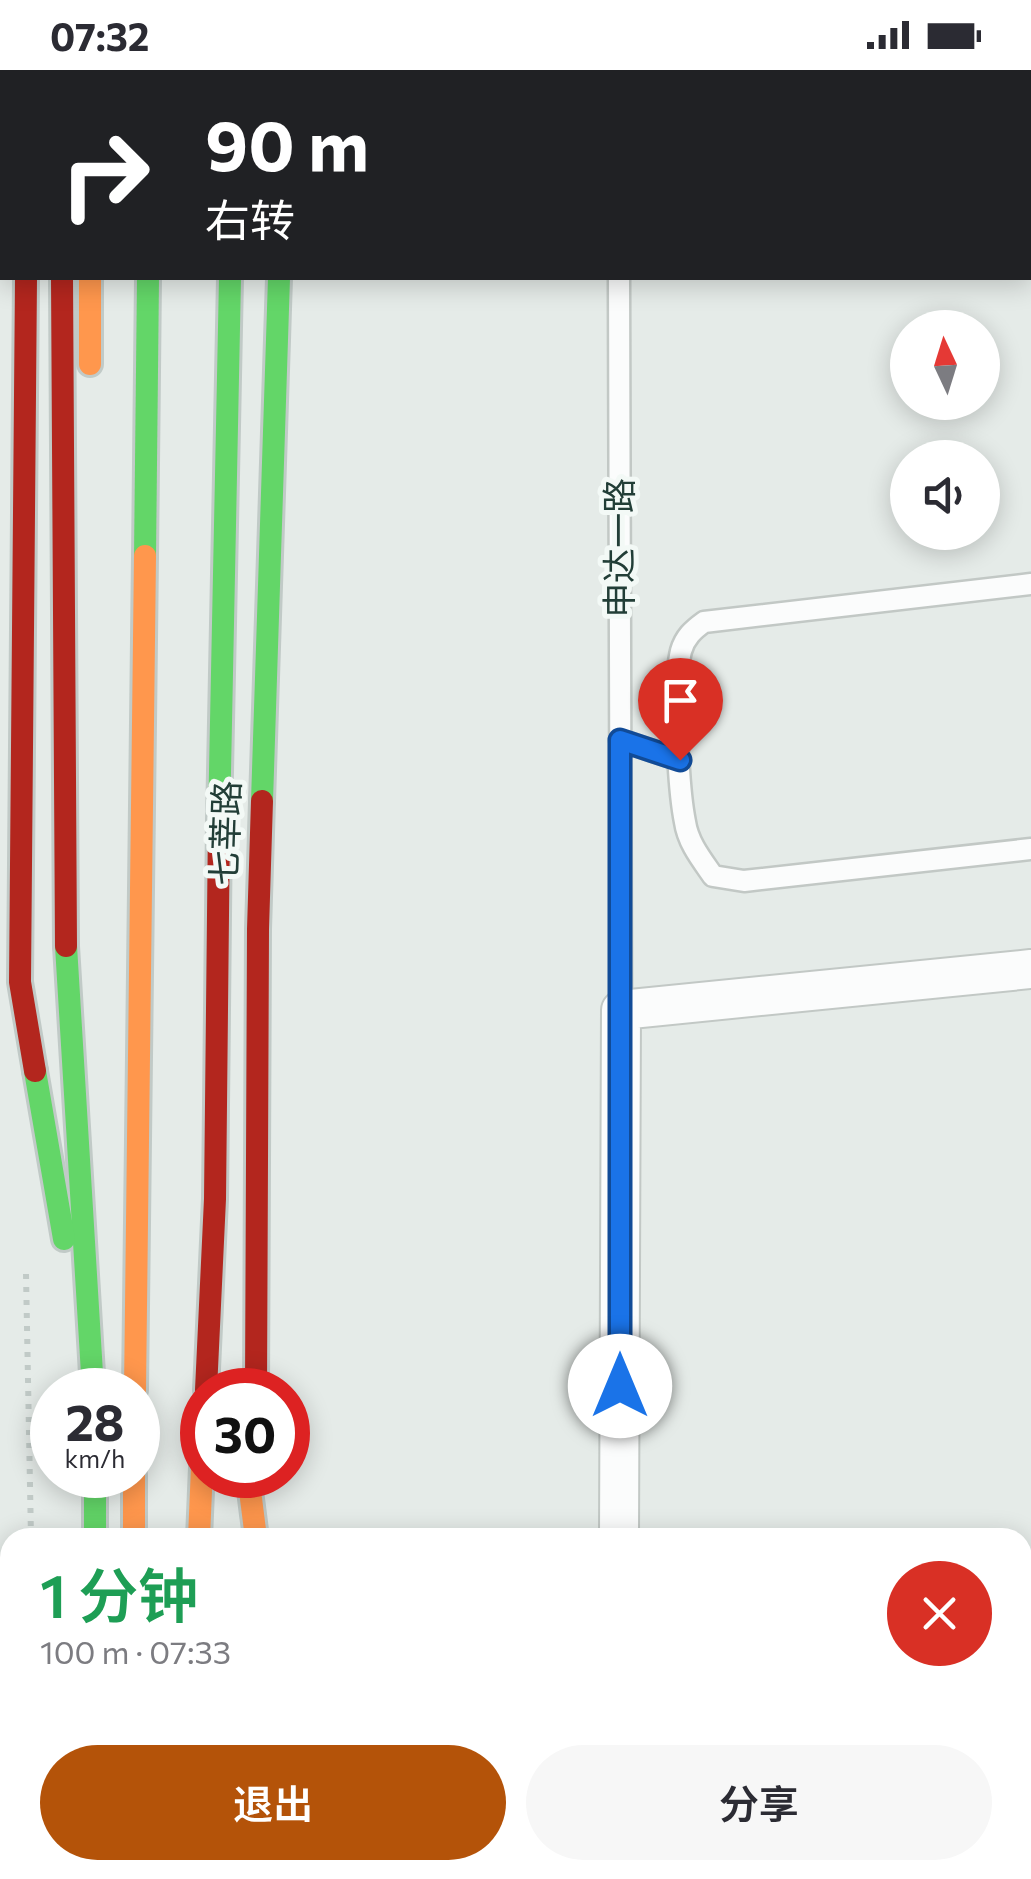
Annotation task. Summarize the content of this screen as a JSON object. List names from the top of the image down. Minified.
{"streets":{"main road":["七莘路"],"street":["申达一路"]},"north":"top","page":{"status":"07:32","turn":["90 m","右转"],"speed":"28 km/h","limit":"30","heading":["1 分钟","100 m · 07:33"],"buttons":["退出","分享"]}}
